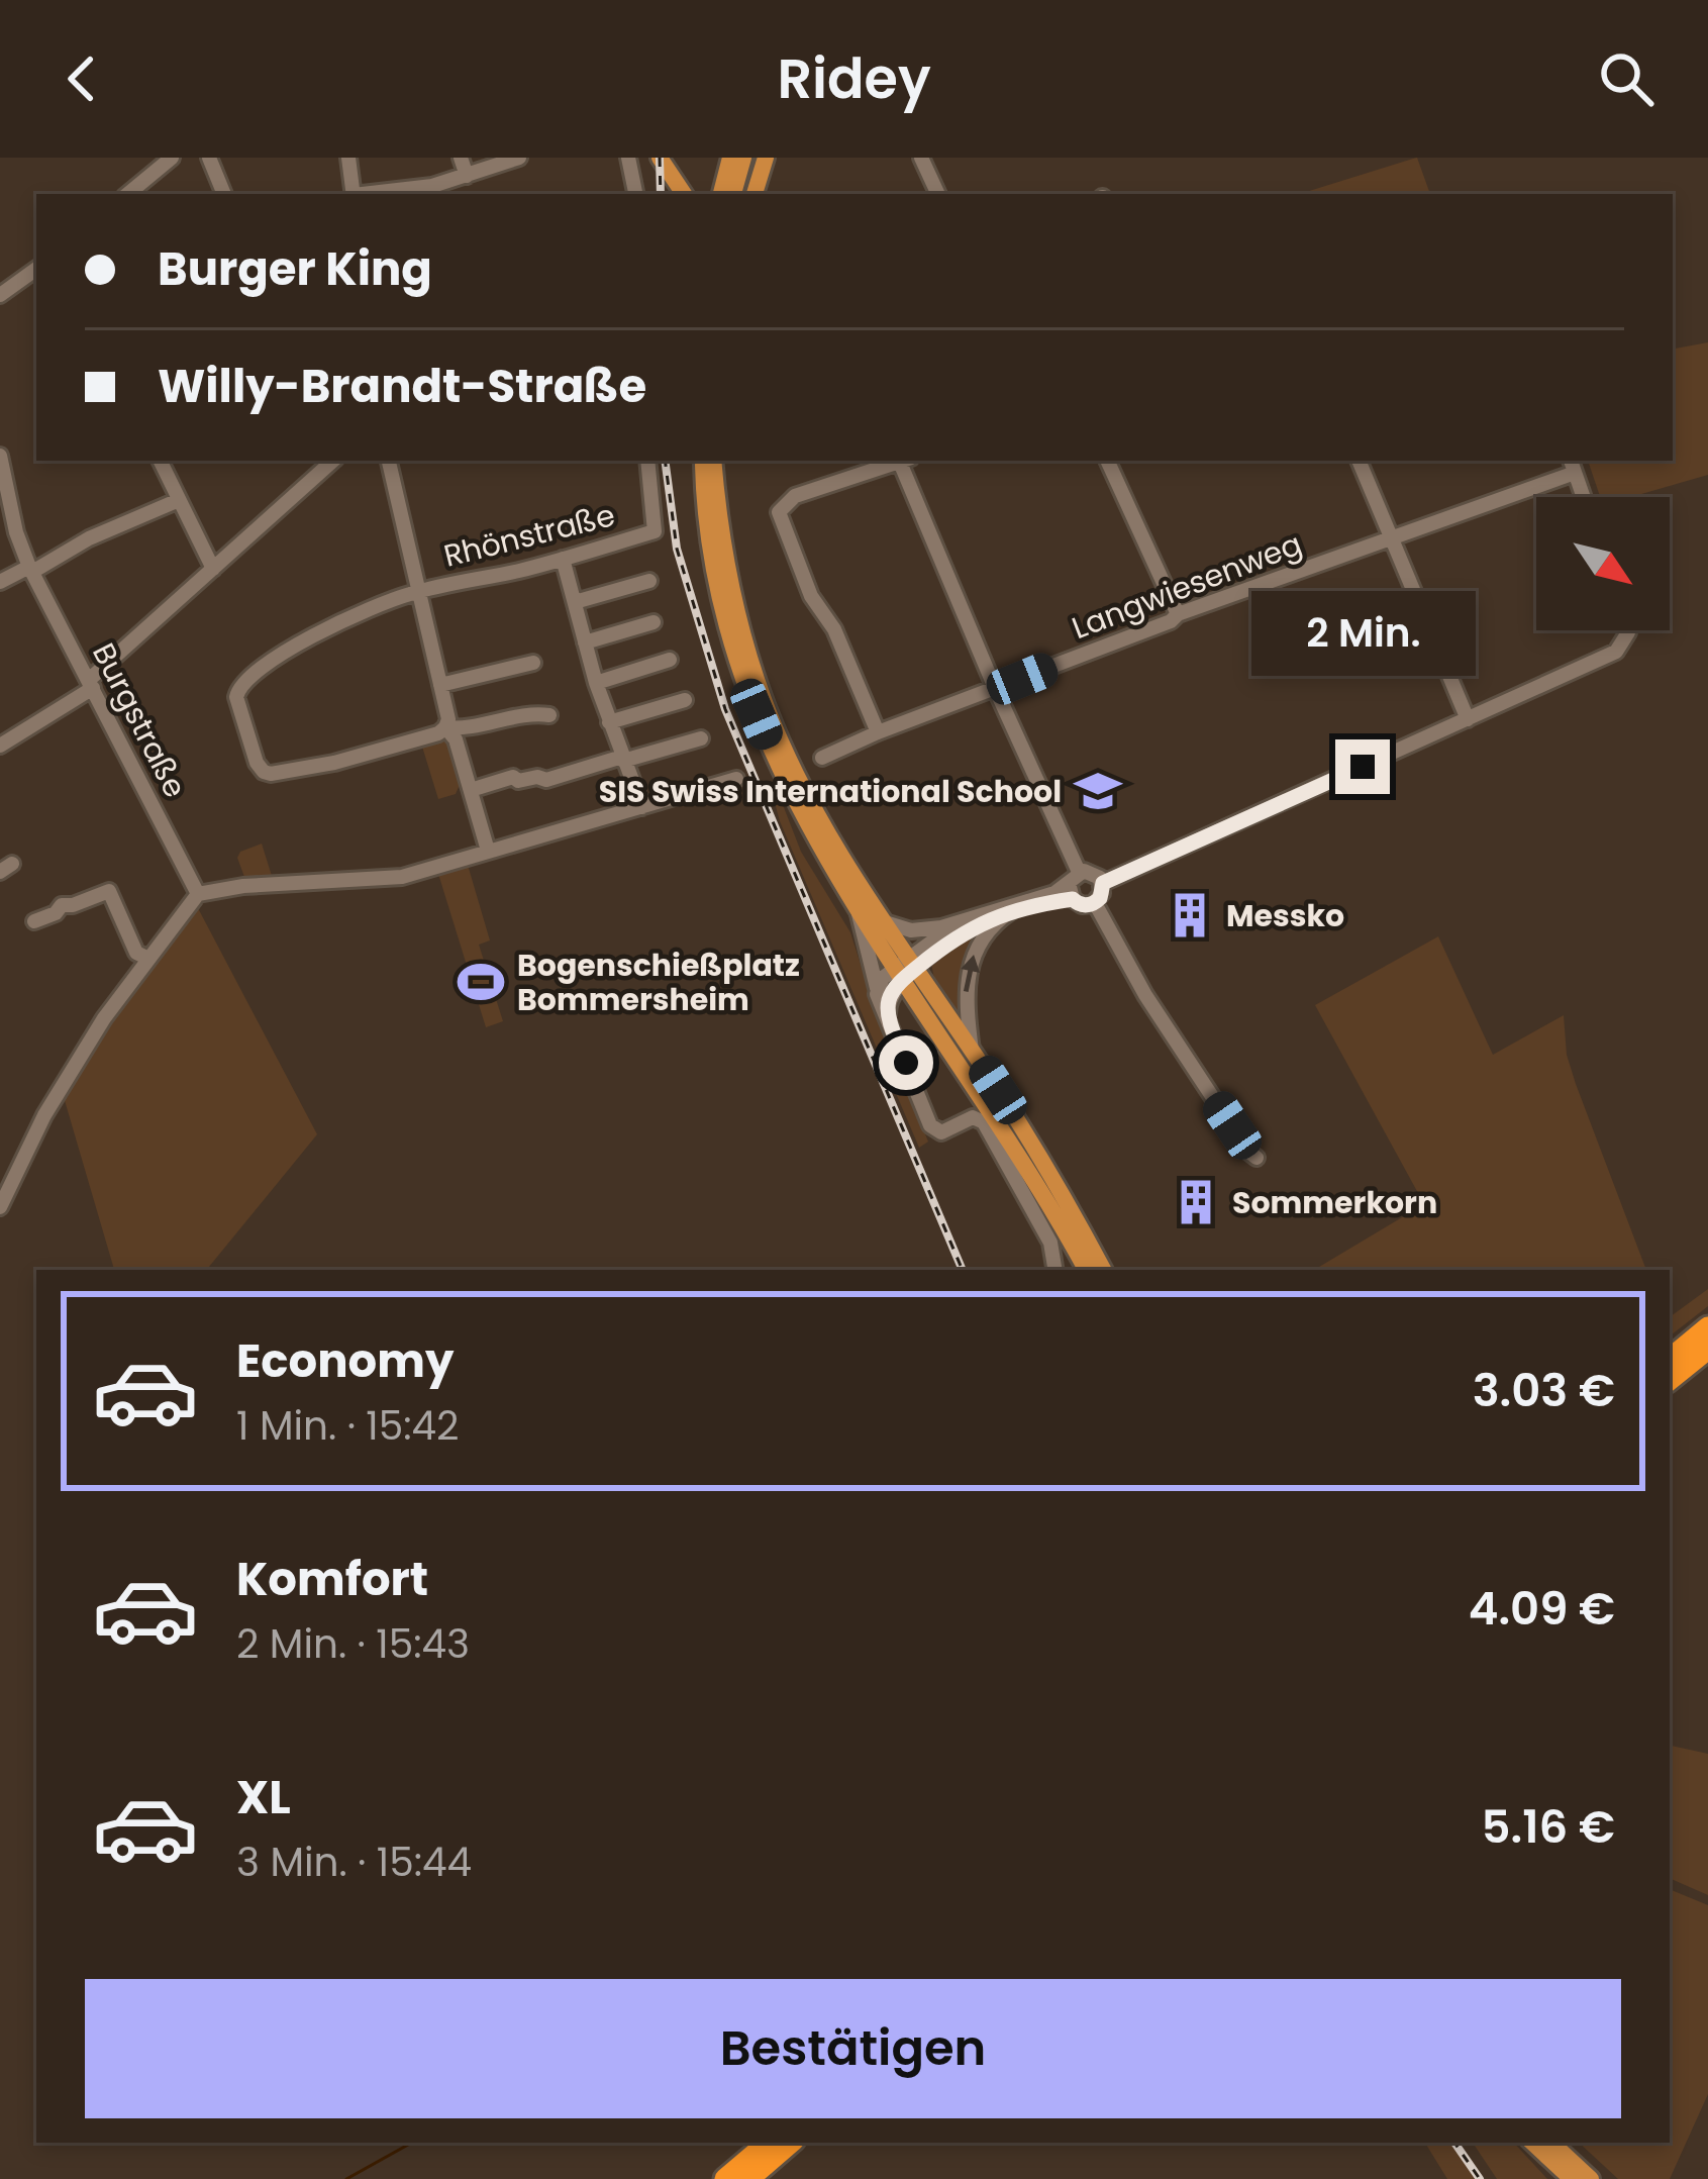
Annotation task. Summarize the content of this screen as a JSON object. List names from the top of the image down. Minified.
{"streets":{"street":["Rhönstraße","Langwiesenweg","Burgstraße"]},"places":{"school or university":["SIS Swiss International School"],"building":["Messko","Sommerkorn"],"sports":["Bogenschießplatz Bommersheim"]},"north":"bottom right","page":{"header":"Ridey","banner":["Burger King","Willy-Brandt-Straße"],"bubble":"2 Min.","list":[{"name":"Economy","note":"1 Min. · 15:42","value":"3.03 €"},{"name":"Komfort","note":"2 Min. · 15:43","value":"4.09 €"},{"name":"XL","note":"3 Min. · 15:44","value":"5.16 €"}],"buttons":"Bestätigen"}}
